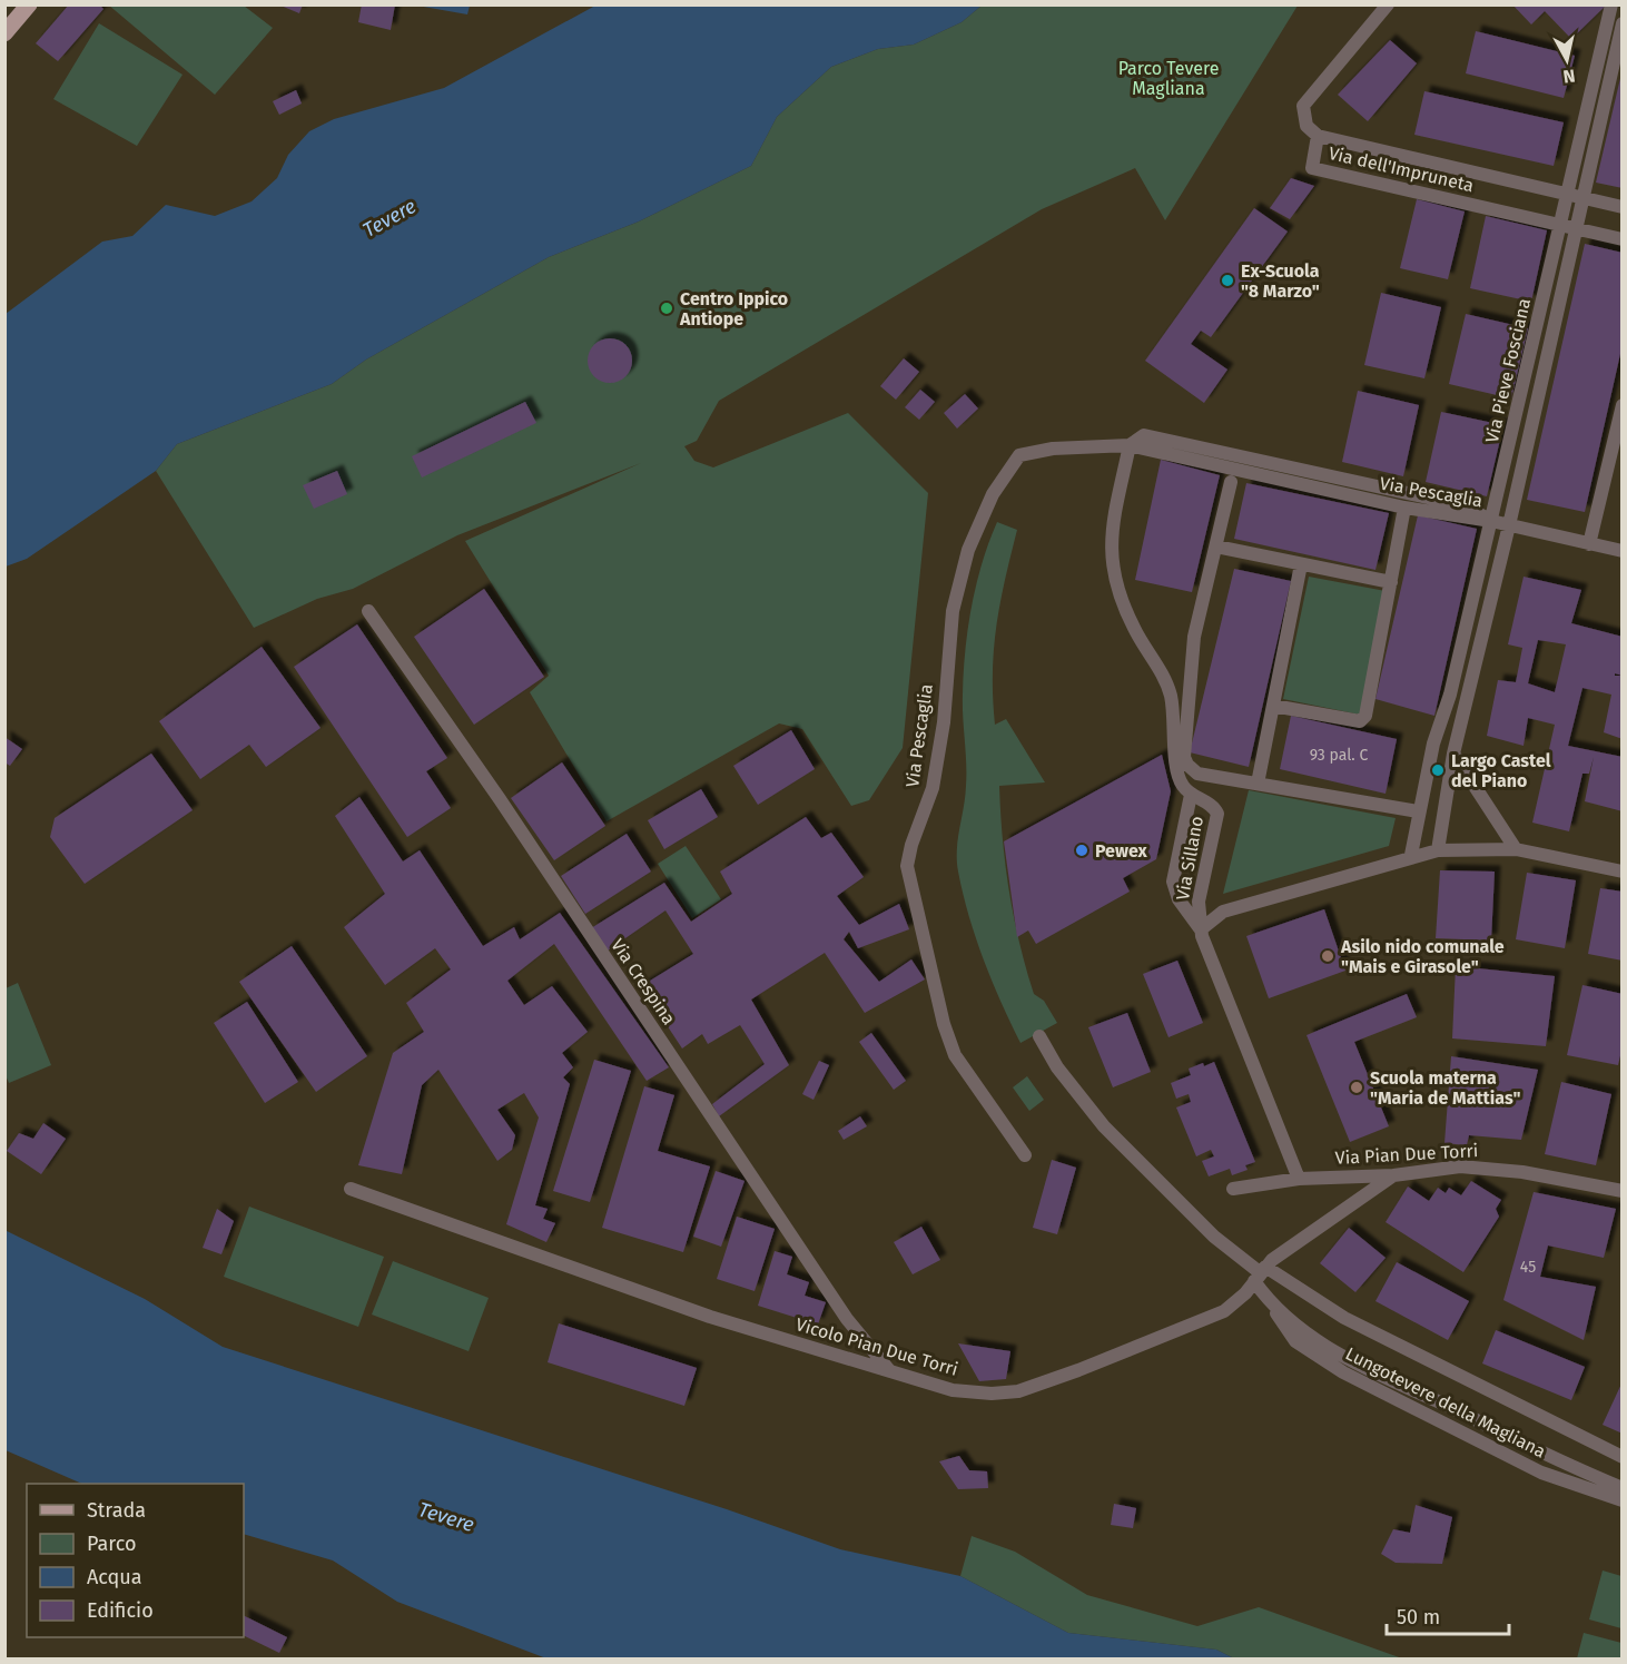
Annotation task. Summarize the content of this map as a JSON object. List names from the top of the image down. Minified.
{"streets":{"street":["Via dell'Impruneta","Via Pieve Fosciana","Via Pescaglia","Via Sillano","Via Crespina","Via Pian Due Torri","Vicolo Pian Due Torri","Lungotevere della Magliana"]},"crossings":[["Via dell'Impruneta","Via Pieve Fosciana"],["Via Pieve Fosciana","Via Pescaglia"],["Via Sillano","Via Pian Due Torri"],["Via Crespina","Vicolo Pian Due Torri"],["Via Pian Due Torri","Vicolo Pian Due Torri"],["Vicolo Pian Due Torri","Lungotevere della Magliana"]],"water":["Tevere"],"parks":["Parco Tevere Magliana"],"places":["Ex-Scuola \"8 Marzo\"","Centro Ippico Antiope","Largo Castel del Piano","Pewex","Asilo nido comunale \"Mais e Girasole\"","Scuola materna \"Maria de Mattias\""],"house_numbers":["93 pal. C","45"],"legend":["Strada","Parco","Acqua","Edificio"],"scale_bar":"50 m","north":"bottom"}
